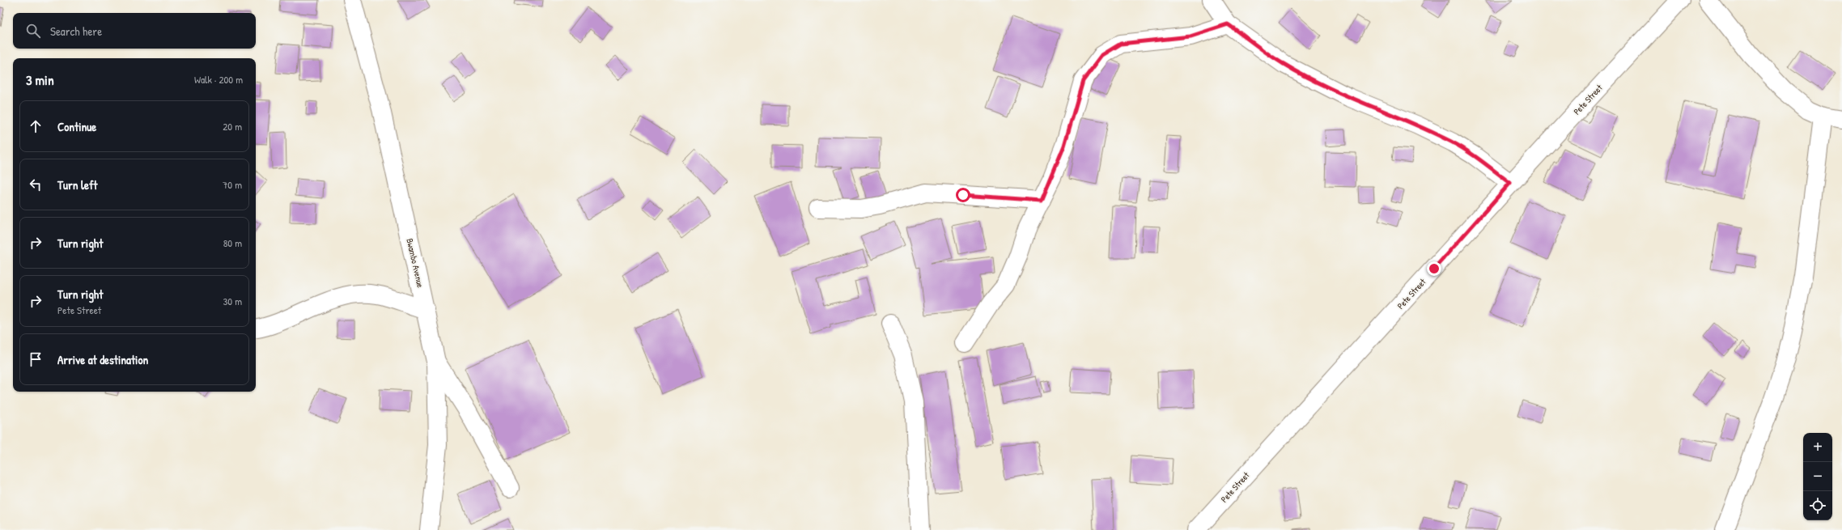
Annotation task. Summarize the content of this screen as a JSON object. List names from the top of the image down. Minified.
{"streets":{"street":["Pete Street","Bwambo Avenue"]},"page":{"search":"Search here","heading":["3 min","Walk · 200 m"],"list":[["Continue","20 m"],["Turn left","70 m"],["Turn right","80 m"],["Turn right","Pete Street","30 m"],"Arrive at destination"],"map_buttons":["+","−"]}}
